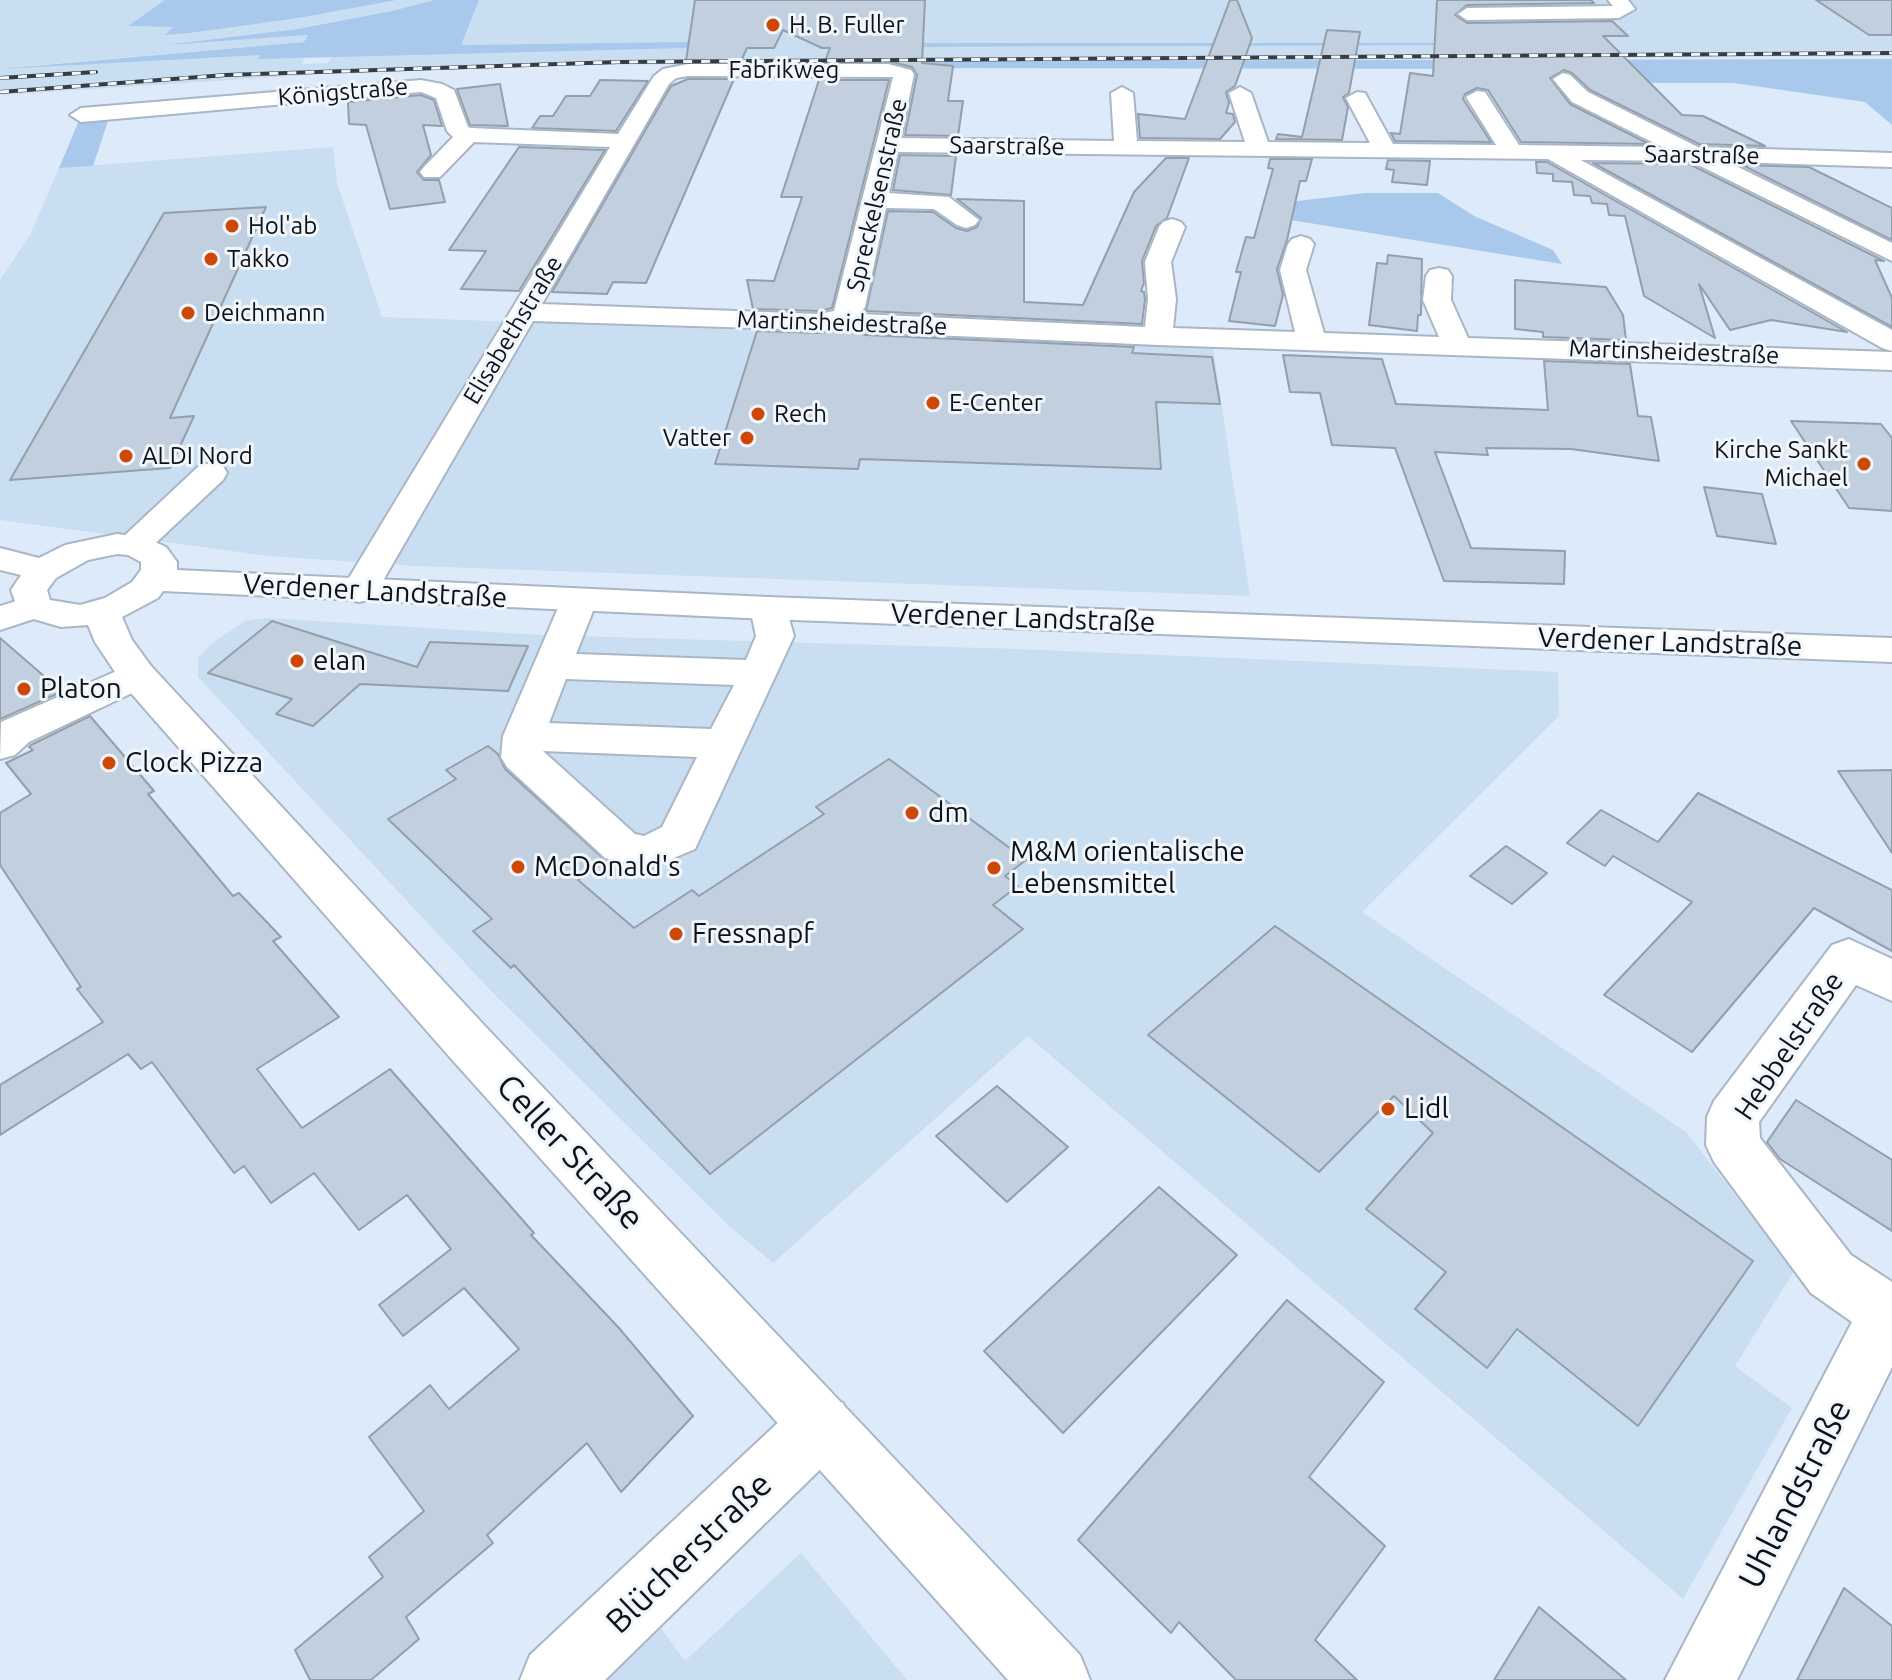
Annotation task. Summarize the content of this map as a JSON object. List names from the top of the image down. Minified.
{"streets":{"street":["Fabrikweg","Königstraße","Saarstraße","Spreckelsenstraße","Martinsheidestraße","Elisabethstraße","Verdener Landstraße","Hebbelstraße","Celler Straße","Uhlandstraße","Blücherstraße"]},"crossings":[["Fabrikweg","Spreckelsenstraße"],["Fabrikweg","Elisabethstraße"],["Saarstraße","Spreckelsenstraße"],["Spreckelsenstraße","Martinsheidestraße"],["Martinsheidestraße","Elisabethstraße"],["Elisabethstraße","Verdener Landstraße"],["Hebbelstraße","Uhlandstraße"],["Celler Straße","Blücherstraße"]],"places":["H. B. Fuller","Hol'ab","Takko","Deichmann","E-Center","Rech","Vatter","ALDI Nord","Kirche Sankt Michael","elan","Platon","Clock Pizza","dm","McDonald's","M&M orientalische Lebensmittel","Fressnapf","Lidl"]}
